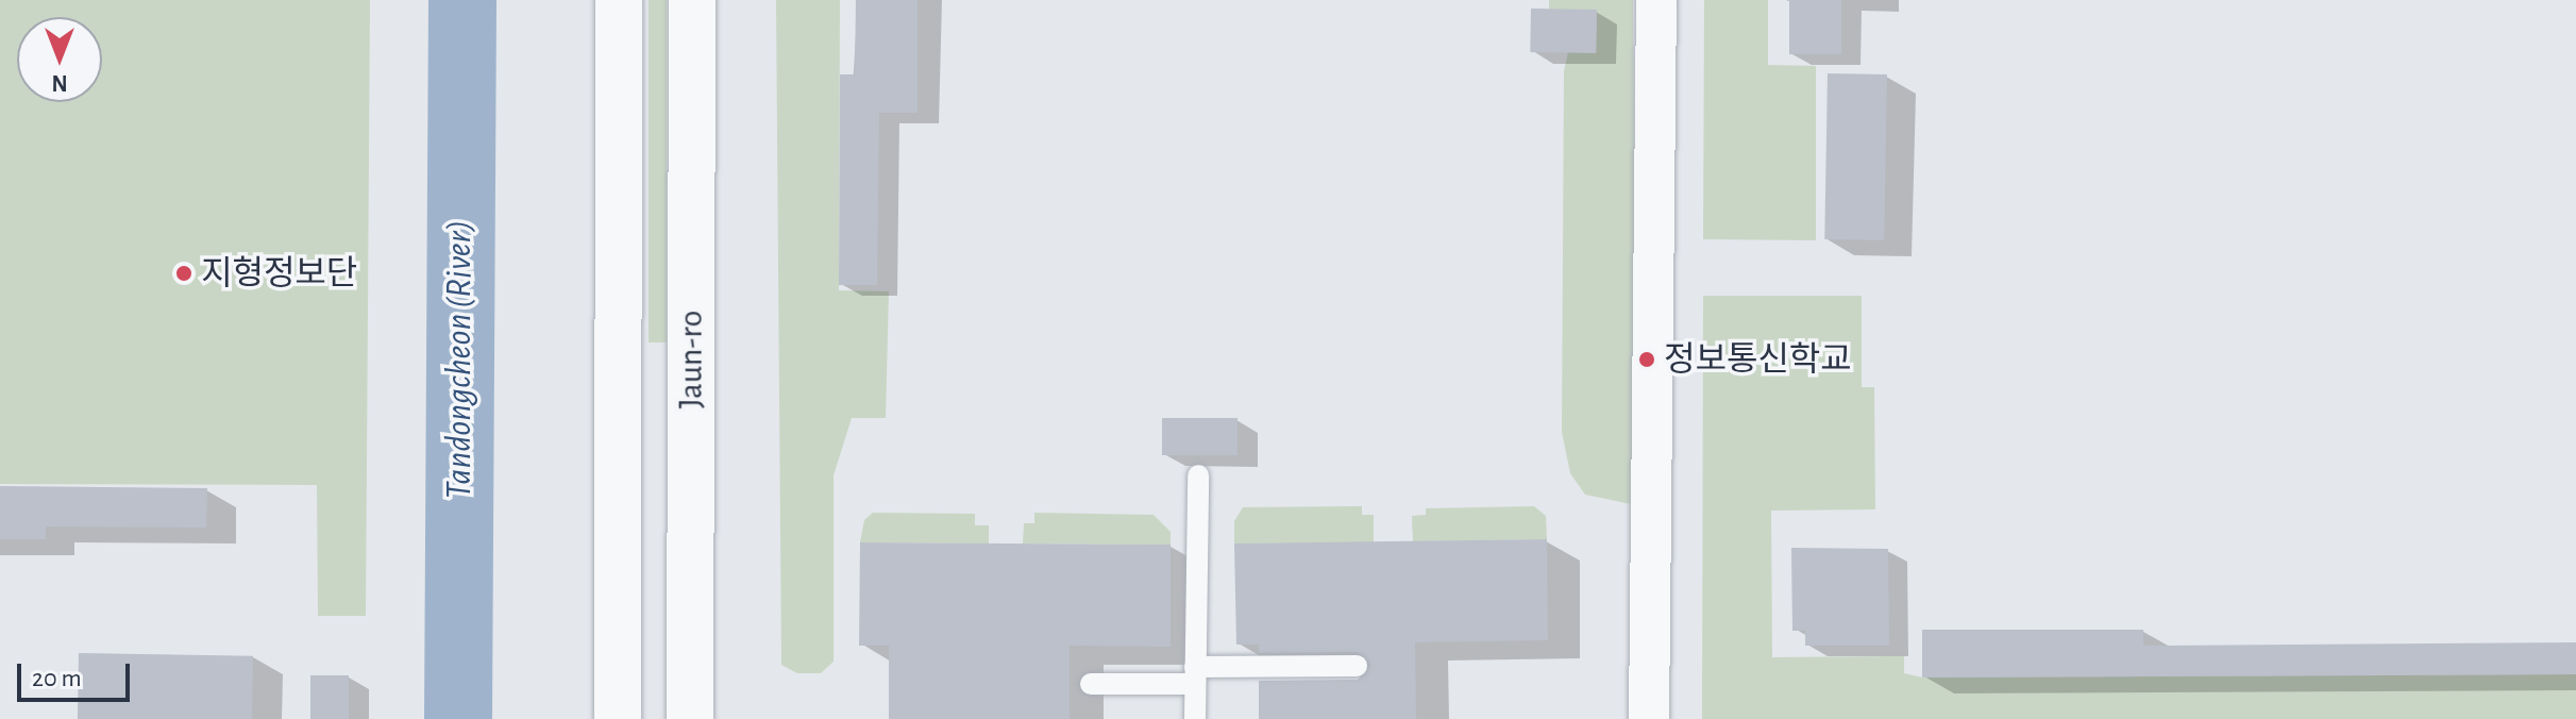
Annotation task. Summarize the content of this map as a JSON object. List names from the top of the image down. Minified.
{"streets":{"street":["Jaun-ro"]},"water":["Tandongcheon (River)"],"places":["지형정보단","정보통신학교"],"scale_bar":"20 m","north":"bottom"}
